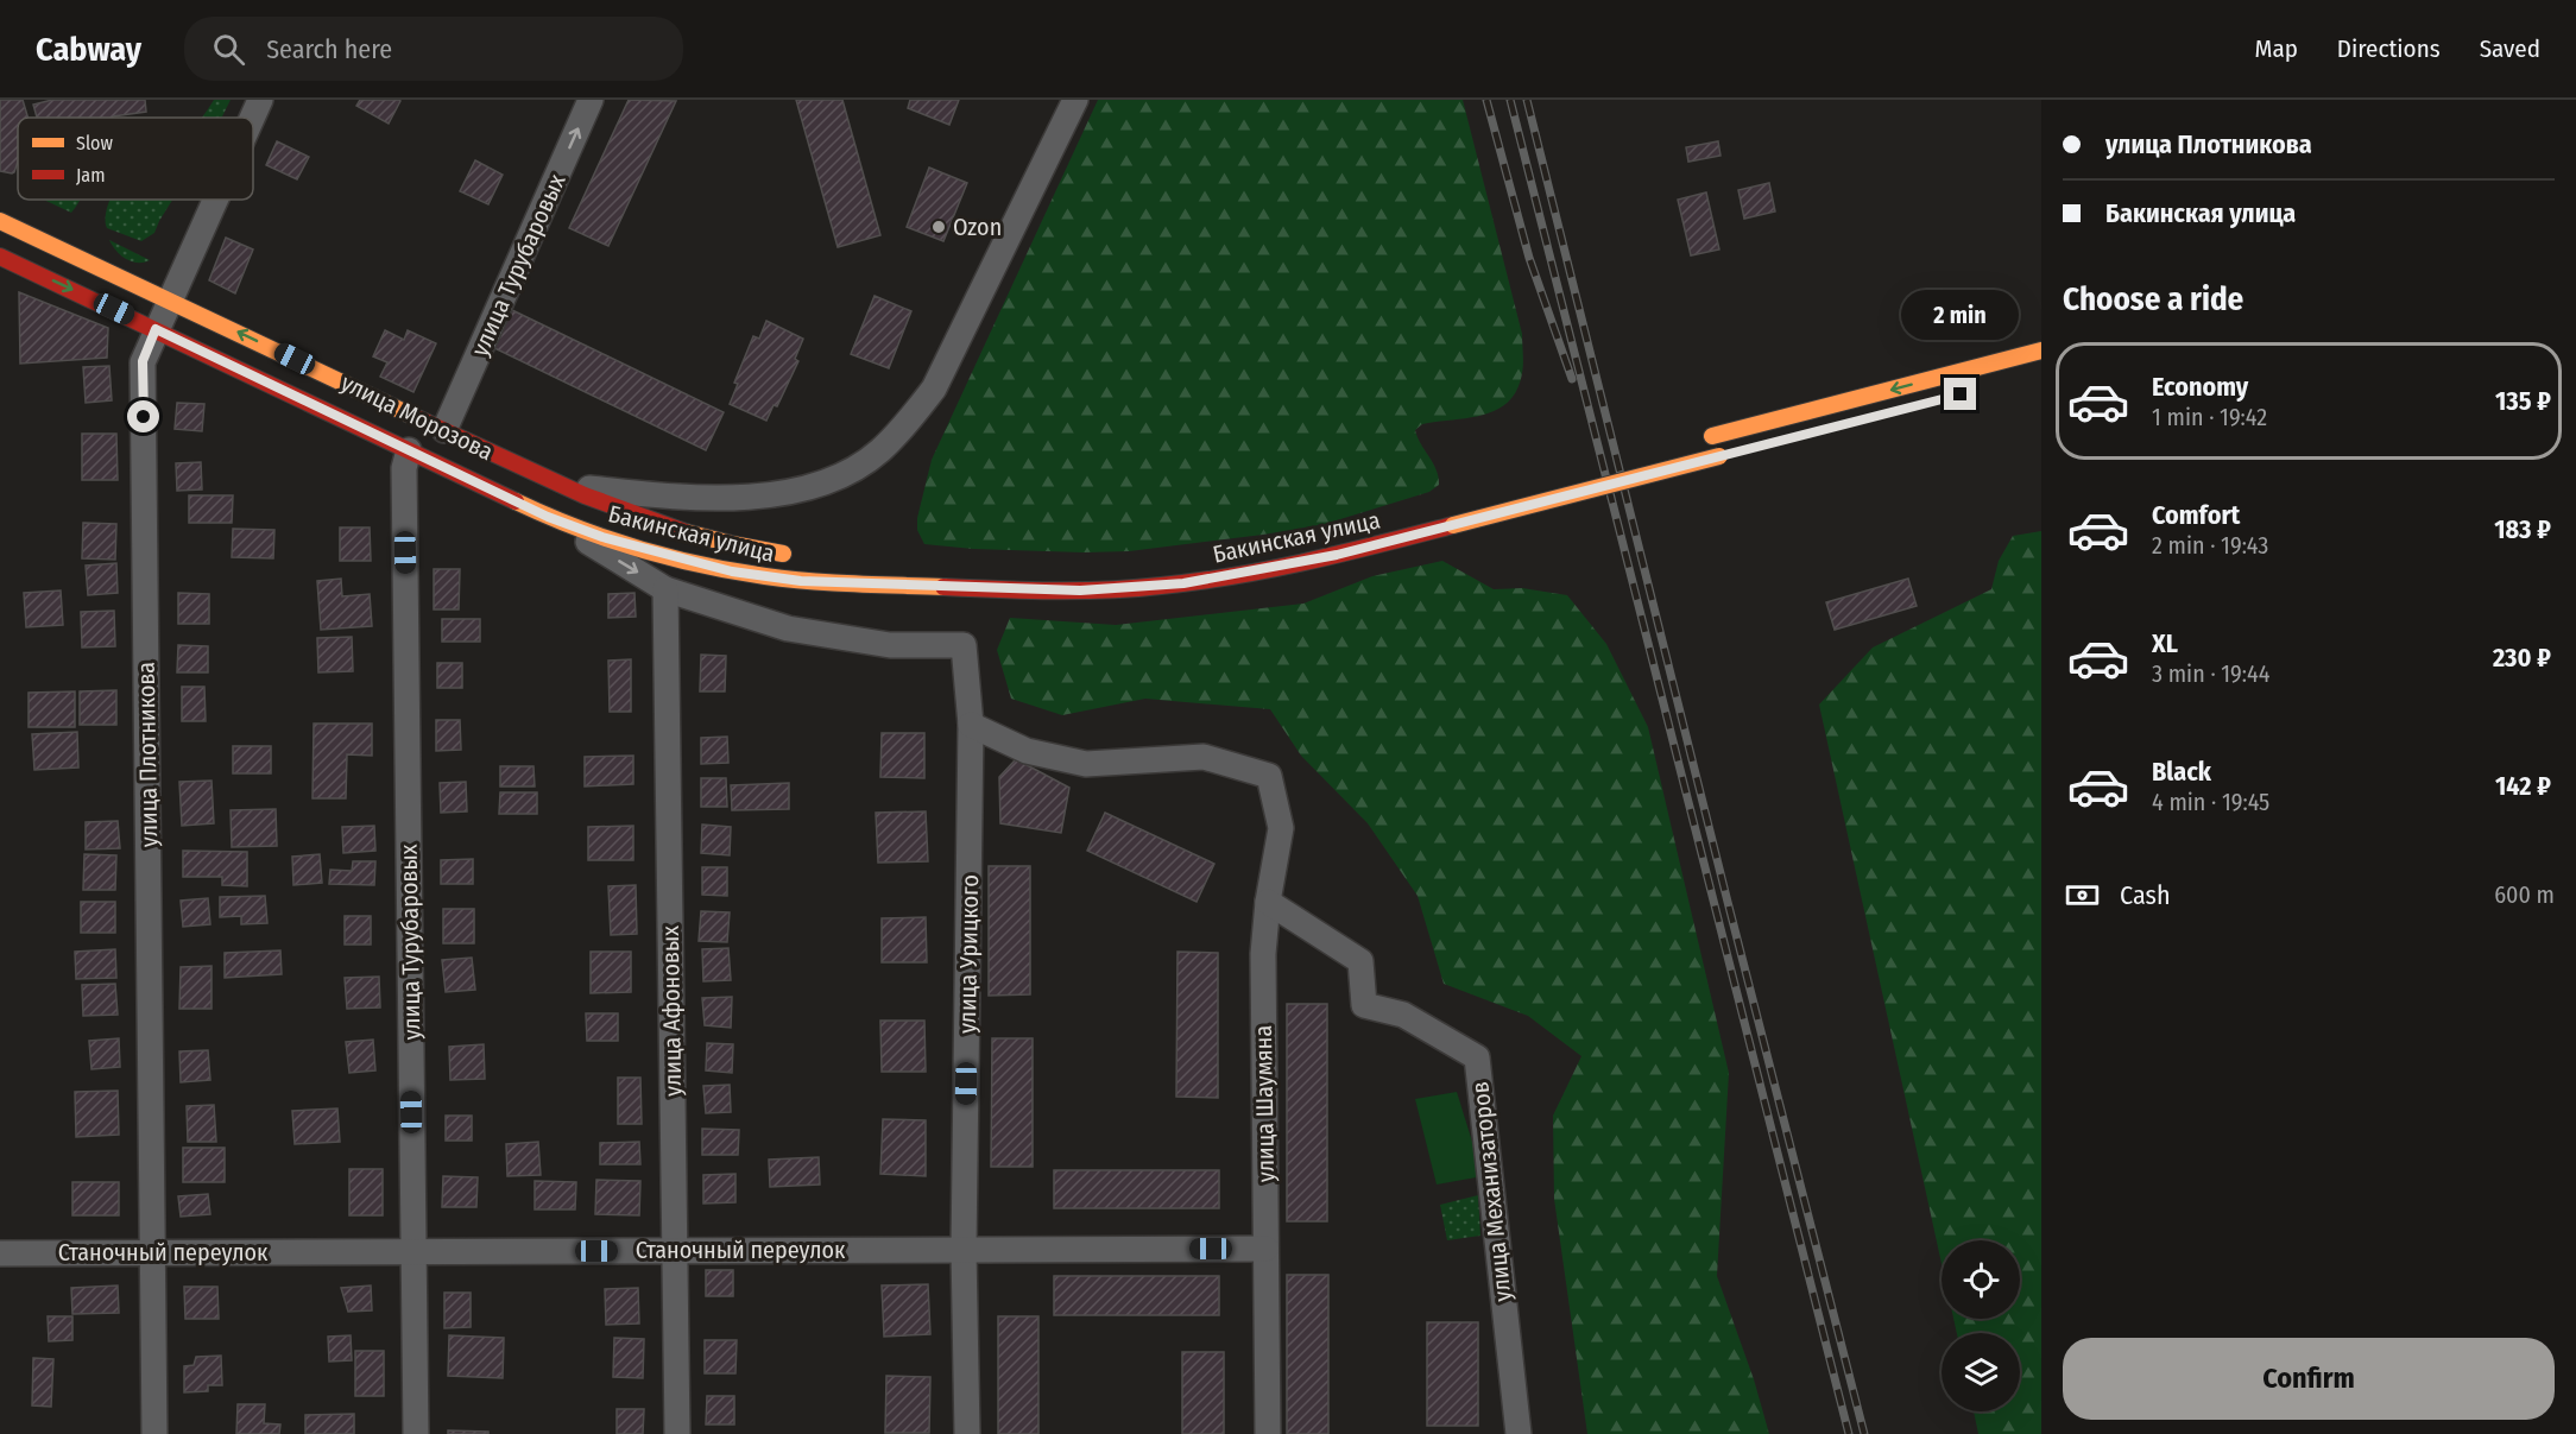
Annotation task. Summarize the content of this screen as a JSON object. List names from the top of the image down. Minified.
{"streets":{"main road":["улица Морозова","Бакинская улица"],"street":["улица Турубаровых","улица Плотникова","улица Урицкого","улица Афоновых","улица Шаумяна","улица Механизаторов","Станочный переулок"]},"crossings":[["улица Турубаровых","улица Морозова"],["улица Турубаровых","Станочный переулок"],["улица Морозова","Бакинская улица"],["улица Морозова","улица Плотникова"],["улица Морозова","улица Урицкого"],["улица Морозова","улица Афоновых"],["улица Плотникова","Станочный переулок"],["улица Урицкого","улица Шаумяна"],["улица Урицкого","Станочный переулок"],["улица Афоновых","Станочный переулок"],["улица Шаумяна","улица Механизаторов"],["улица Шаумяна","Станочный переулок"]],"places":["Ozon"],"legend":["Slow","Jam"],"page":{"header":"Cabway","search":"Search here","nav":["Map","Directions","Saved"],"banner":["улица Плотникова","Бакинская улица"],"heading":"Choose a ride","bubble":"2 min","list":[{"name":"Economy","note":"1 min · 19:42","value":"135 ₽"},{"name":"Comfort","note":"2 min · 19:43","value":"183 ₽"},{"name":"XL","note":"3 min · 19:44","value":"230 ₽"},{"name":"Black","note":"4 min · 19:45","value":"142 ₽"}],"pay":["Cash","600 m"],"buttons":"Confirm"}}
